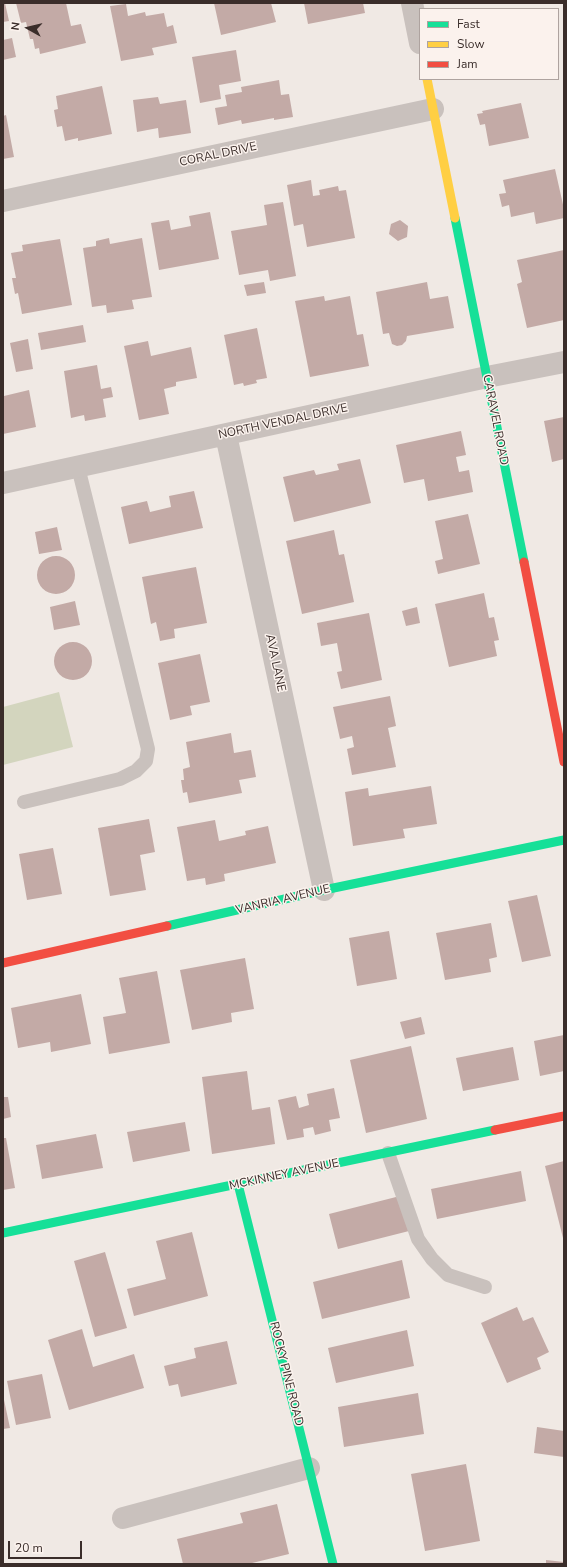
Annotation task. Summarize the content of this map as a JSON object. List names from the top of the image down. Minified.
{"streets":{"street":["CORAL DRIVE","CARAVEL ROAD","NORTH VENDAL DRIVE","AVA LANE","VANRIA AVENUE","MCKINNEY AVENUE","ROCKY PINE ROAD"]},"crossings":[["CORAL DRIVE","CARAVEL ROAD"],["CARAVEL ROAD","NORTH VENDAL DRIVE"],["NORTH VENDAL DRIVE","AVA LANE"],["AVA LANE","VANRIA AVENUE"],["MCKINNEY AVENUE","ROCKY PINE ROAD"]],"legend":["Fast","Slow","Jam"],"scale_bar":"20 m","north":"left"}
